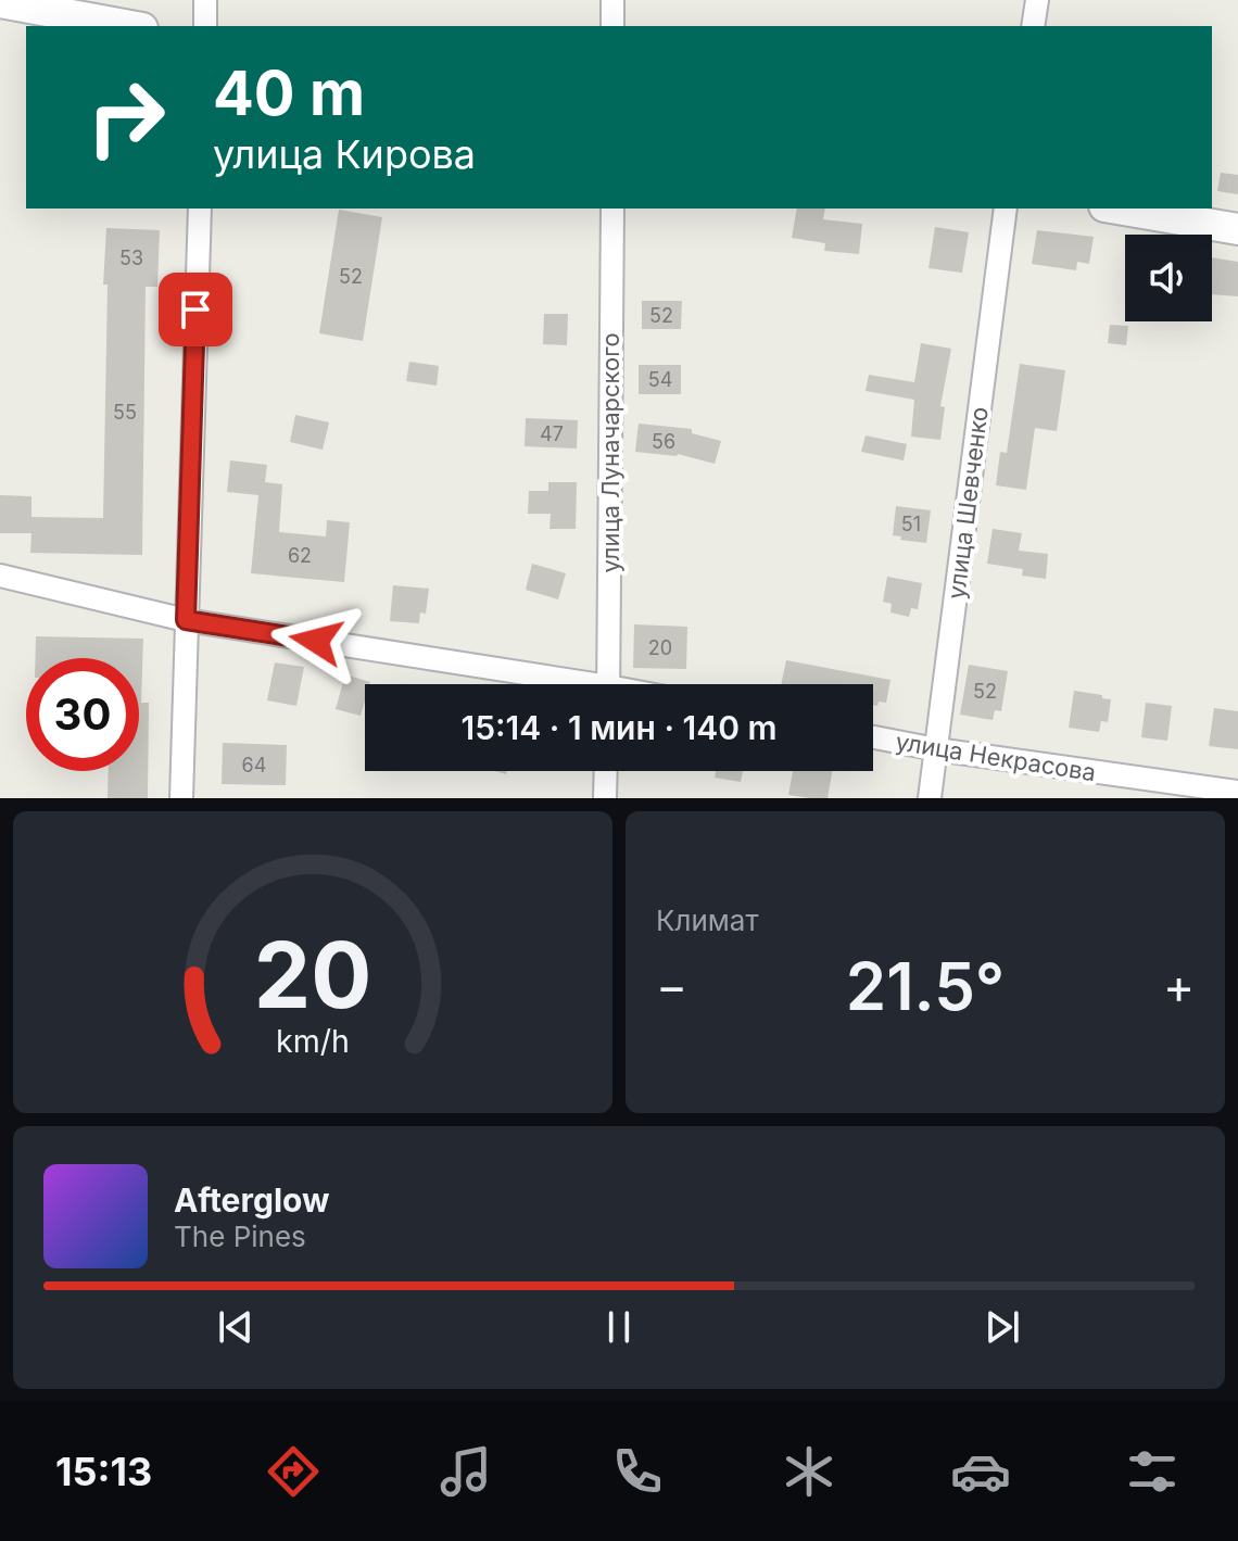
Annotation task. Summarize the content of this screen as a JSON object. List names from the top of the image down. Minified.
{"streets":{"street":["улица Луначарского","улица Шевченко","улица Некрасова"]},"crossings":[["улица Шевченко","улица Некрасова"]],"house_numbers":["53","52","52","54","55","47","56","51","62","20","52","64"],"page":{"turn":["40 m","улица Кирова"],"limit":"30","trip":"15:14 · 1 мин · 140 m","tile":"Климат","heat":["−","21.5°","+"],"song":["Afterglow","The Pines"],"tabs":"15:13","gauge":["20","km/h"]}}
